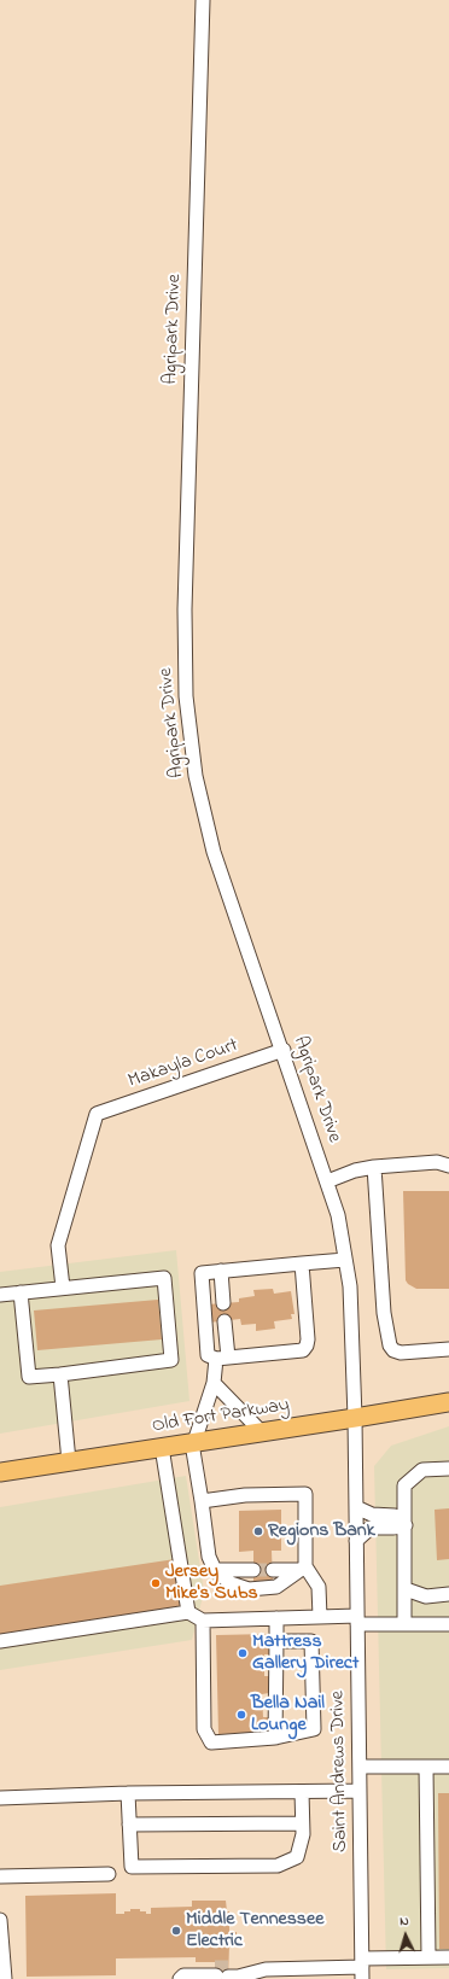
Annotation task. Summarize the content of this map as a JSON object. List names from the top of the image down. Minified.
{"streets":{"main road":["Old Fort Parkway"],"street":["Agripark Drive","Makayla Court","Saint Andrews Drive"]},"crossings":[["Agripark Drive","Makayla Court"],["Agripark Drive","Old Fort Parkway"],["Agripark Drive","Saint Andrews Drive"],["Old Fort Parkway","Saint Andrews Drive"]],"places":["Regions Bank","Jersey Mike's Subs","Mattress Gallery Direct","Bella Nail Lounge","Middle Tennessee Electric"],"north":"top"}
